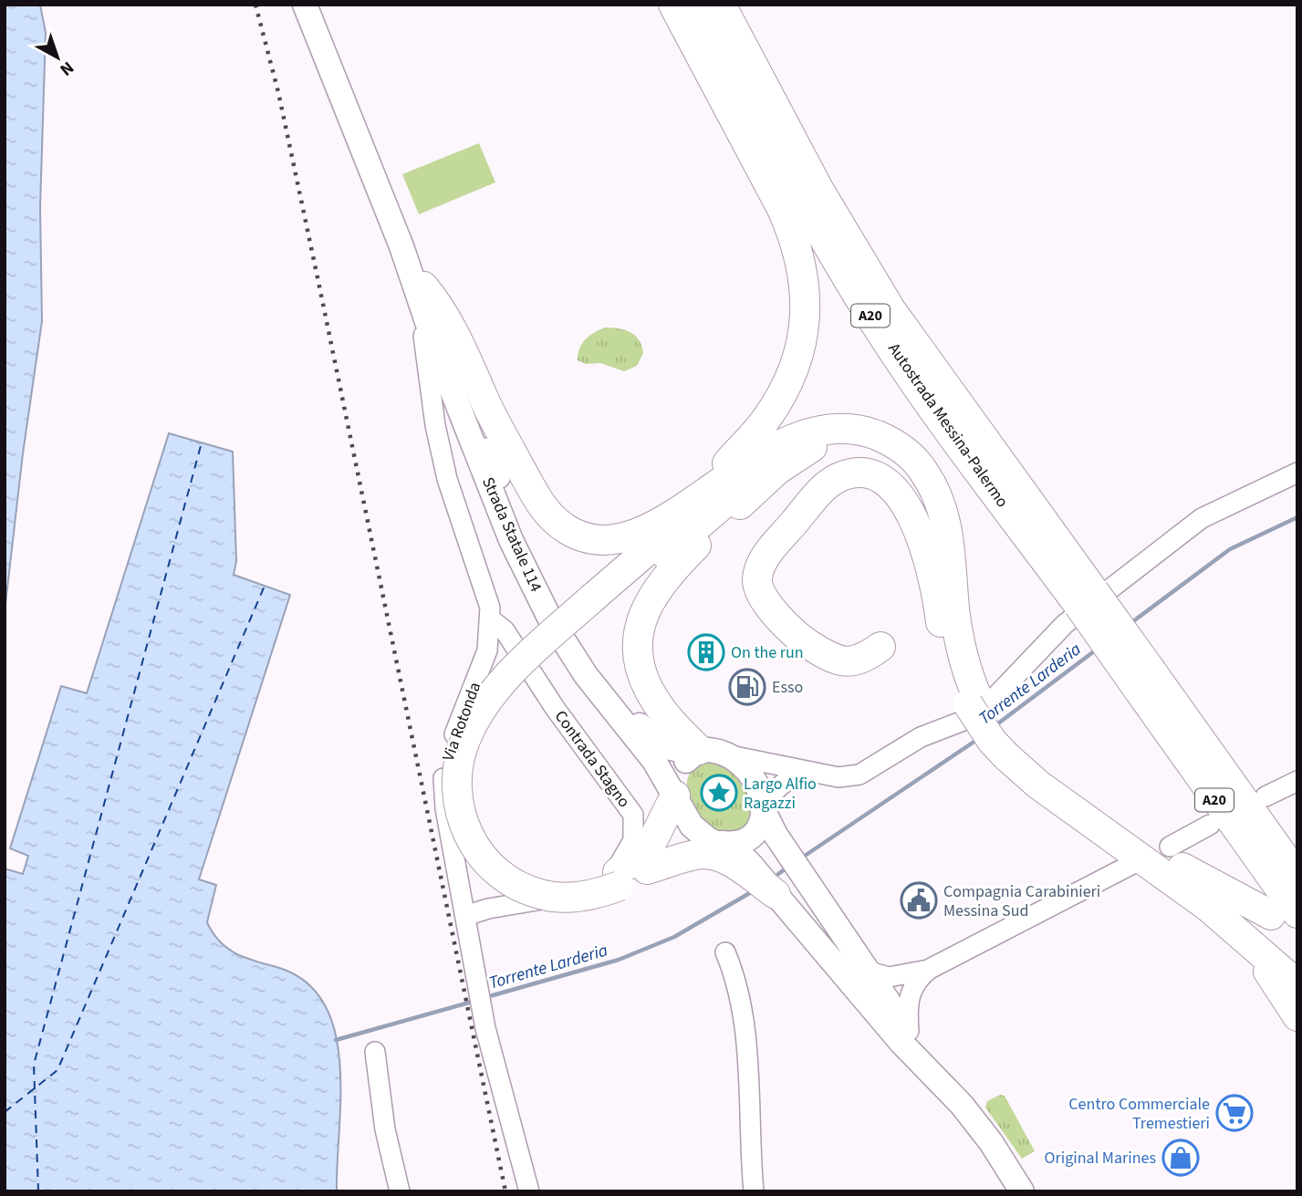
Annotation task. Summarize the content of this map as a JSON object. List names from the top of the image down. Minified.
{"streets":{"highway":["A20","Autostrada Messina-Palermo"],"main road":["Strada Statale 114"],"street":["Via Rotonda","Contrada Stagno"]},"crossings":[["A20","Autostrada Messina-Palermo"],["Strada Statale 114","Via Rotonda"],["Via Rotonda","Contrada Stagno"]],"water":["Torrente Larderia"],"places":{"building":["On the run"],"fuel station":["Esso"],"place":["Largo Alfio Ragazzi"],"public building":["Compagnia Carabinieri Messina Sud"],"supermarket":["Centro Commerciale Tremestieri"],"shop":["Original Marines"]},"north":"bottom right"}
